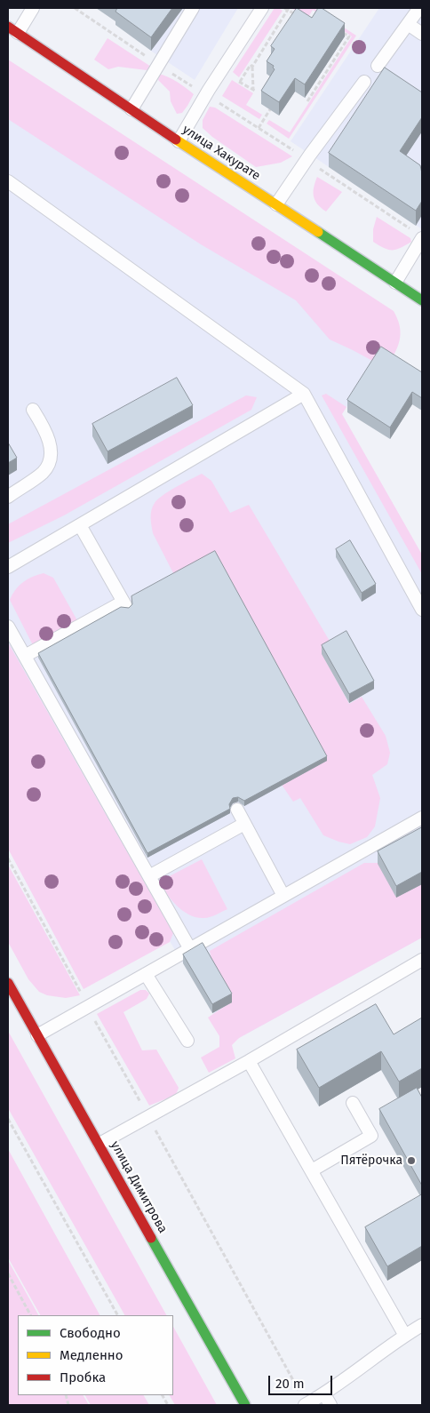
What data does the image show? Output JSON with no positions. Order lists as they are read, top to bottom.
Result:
{
  "streets": {
    "main road": ["улица Хакурате", "улица Димитрова"]
  },
  "places": ["Пятёрочка"],
  "legend": ["Свободно", "Медленно", "Пробка"],
  "scale_bar": "20 m"
}
